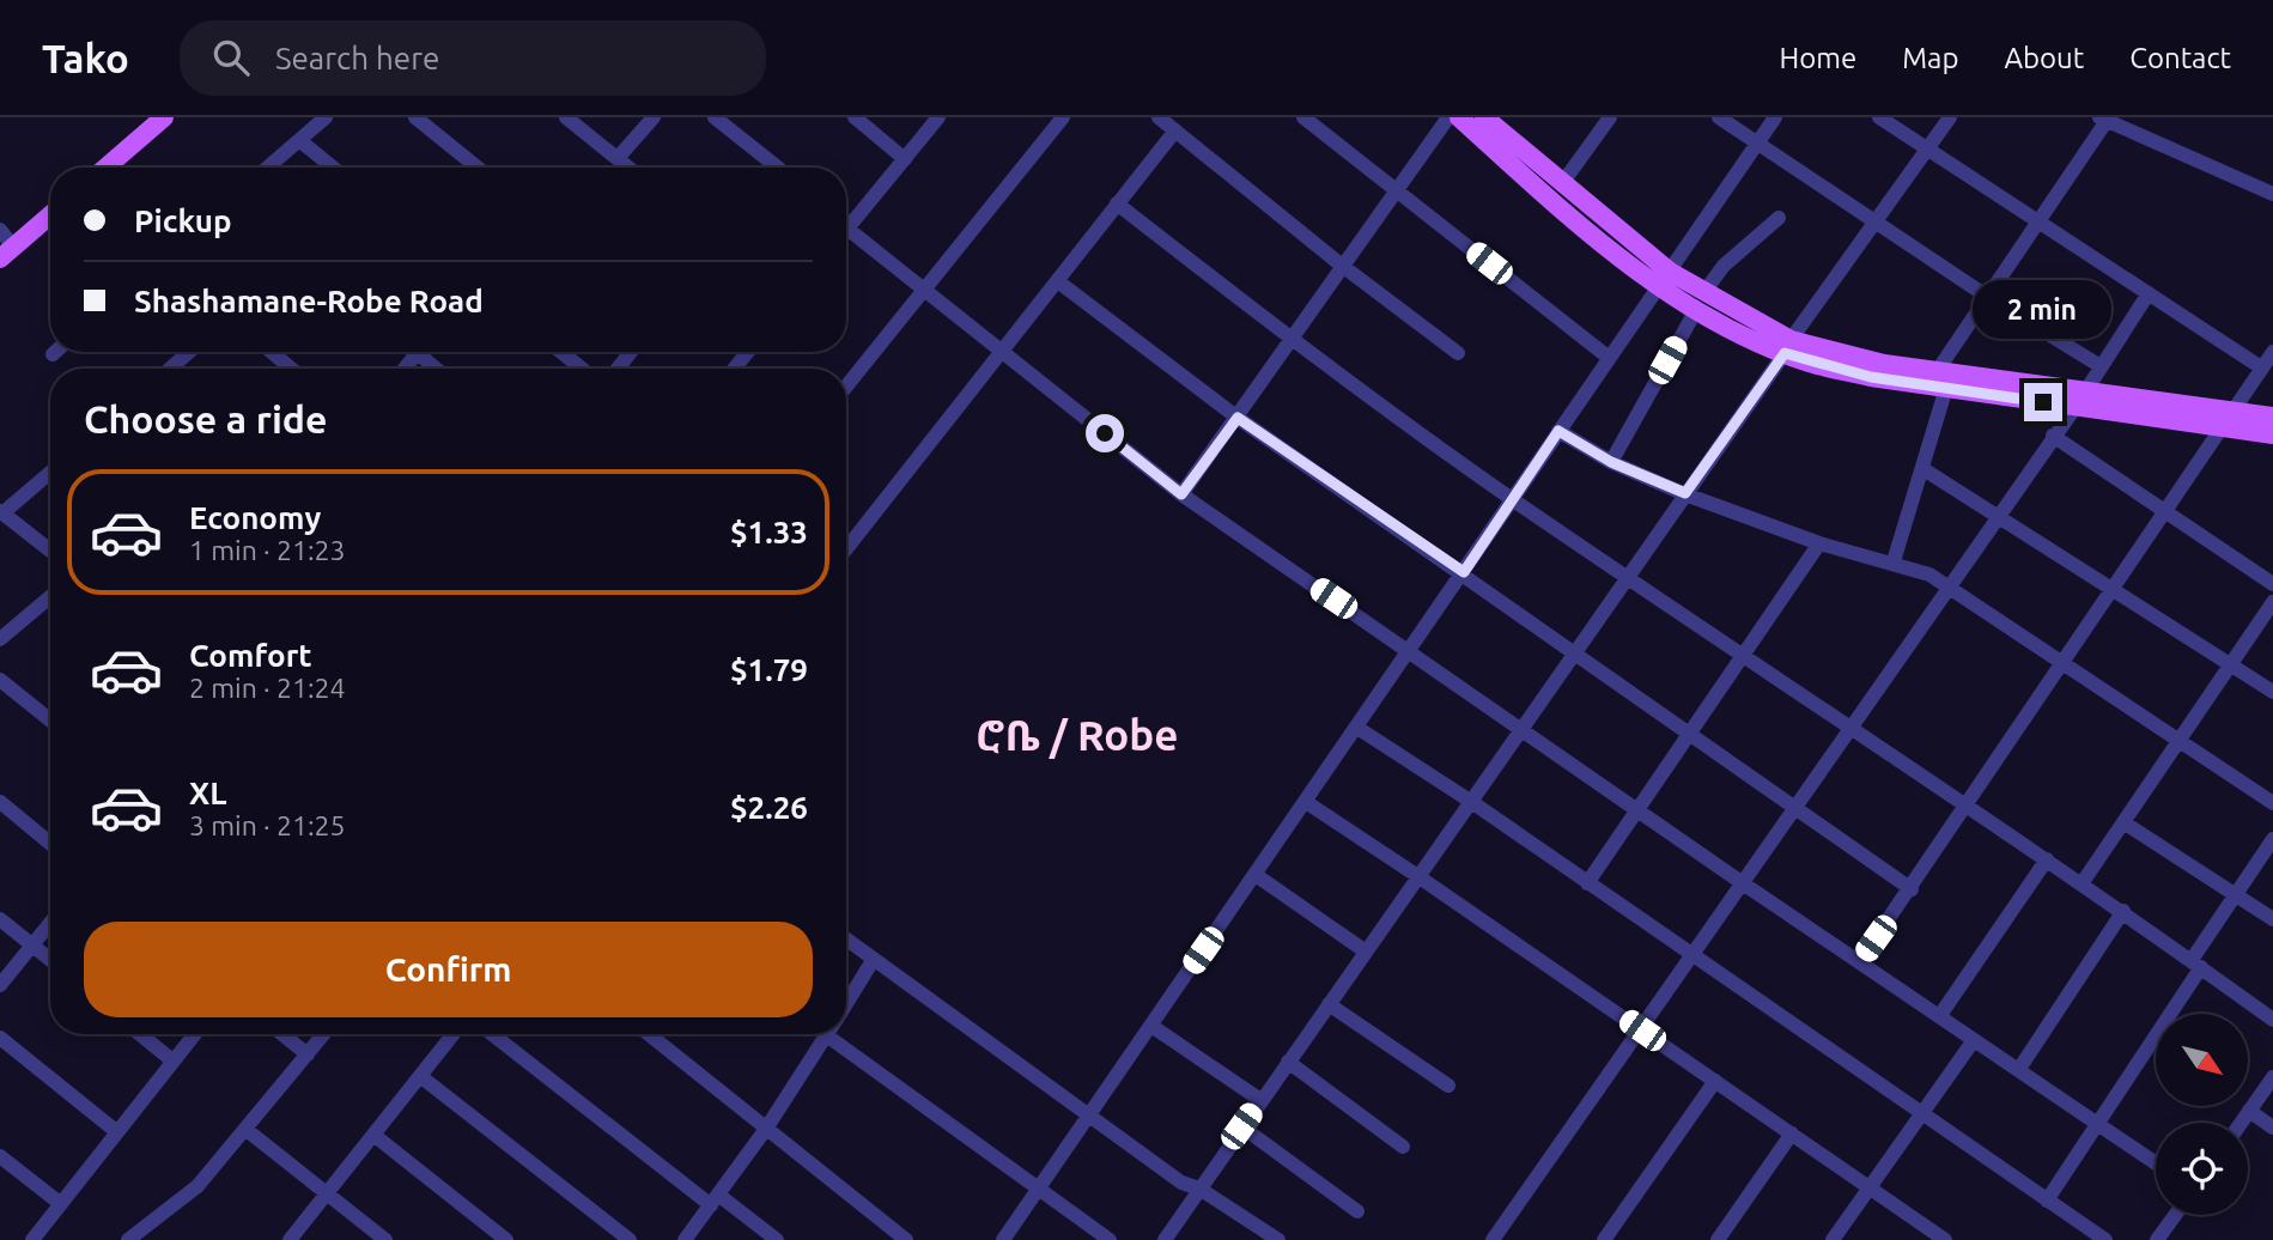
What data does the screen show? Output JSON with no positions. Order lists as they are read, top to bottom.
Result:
{
  "districts": ["ሮቤ / Robe"],
  "north": "bottom right",
  "page": {
    "header": "Tako",
    "search": "Search here",
    "nav": [
      "Home",
      "Map",
      "About",
      "Contact"
    ],
    "banner": ["Pickup", "Shashamane-Robe Road"],
    "bubble": "2 min",
    "heading": "Choose a ride",
    "list": [
      {
        "name": "Economy",
        "note": "1 min · 21:23",
        "value": "$1.33"
      },
      {
        "name": "Comfort",
        "note": "2 min · 21:24",
        "value": "$1.79"
      },
      {
        "name": "XL",
        "note": "3 min · 21:25",
        "value": "$2.26"
      }
    ],
    "buttons": "Confirm"
  }
}
